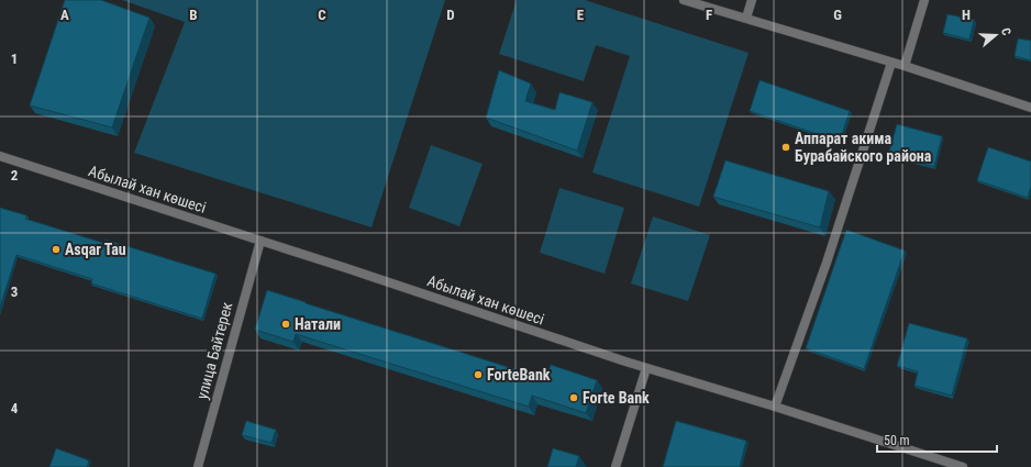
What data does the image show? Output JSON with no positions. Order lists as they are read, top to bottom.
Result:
{
  "streets": {
    "street": ["Абылай хан көшесі", "улица Байтерек"]
  },
  "crossings": [
    ["Абылай хан көшесі", "улица Байтерек"]
  ],
  "places": [
    "Аппарат акима Бурабайского района",
    "Asqar Tau",
    "Натали",
    "ForteBank",
    "Forte Bank"
  ],
  "scale_bar": "50 m",
  "north": "right",
  "grid": {
    "columns": [
      "A",
      "B",
      "C",
      "D",
      "E",
      "F",
      "G",
      "H"
    ],
    "rows": [
      "1",
      "2",
      "3",
      "4"
    ]
  }
}
